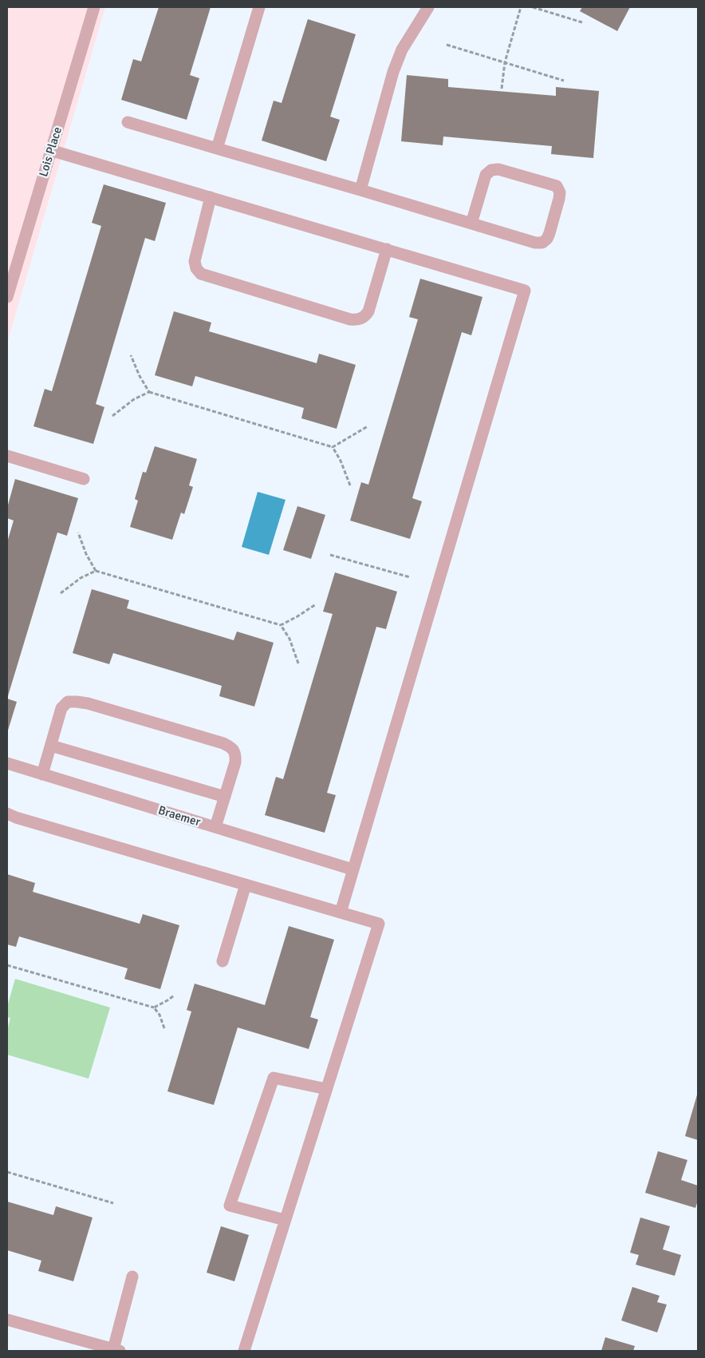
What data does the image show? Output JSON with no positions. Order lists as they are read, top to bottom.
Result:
{
  "streets": {
    "street": ["Lois Place", "Braemer"]
  }
}
